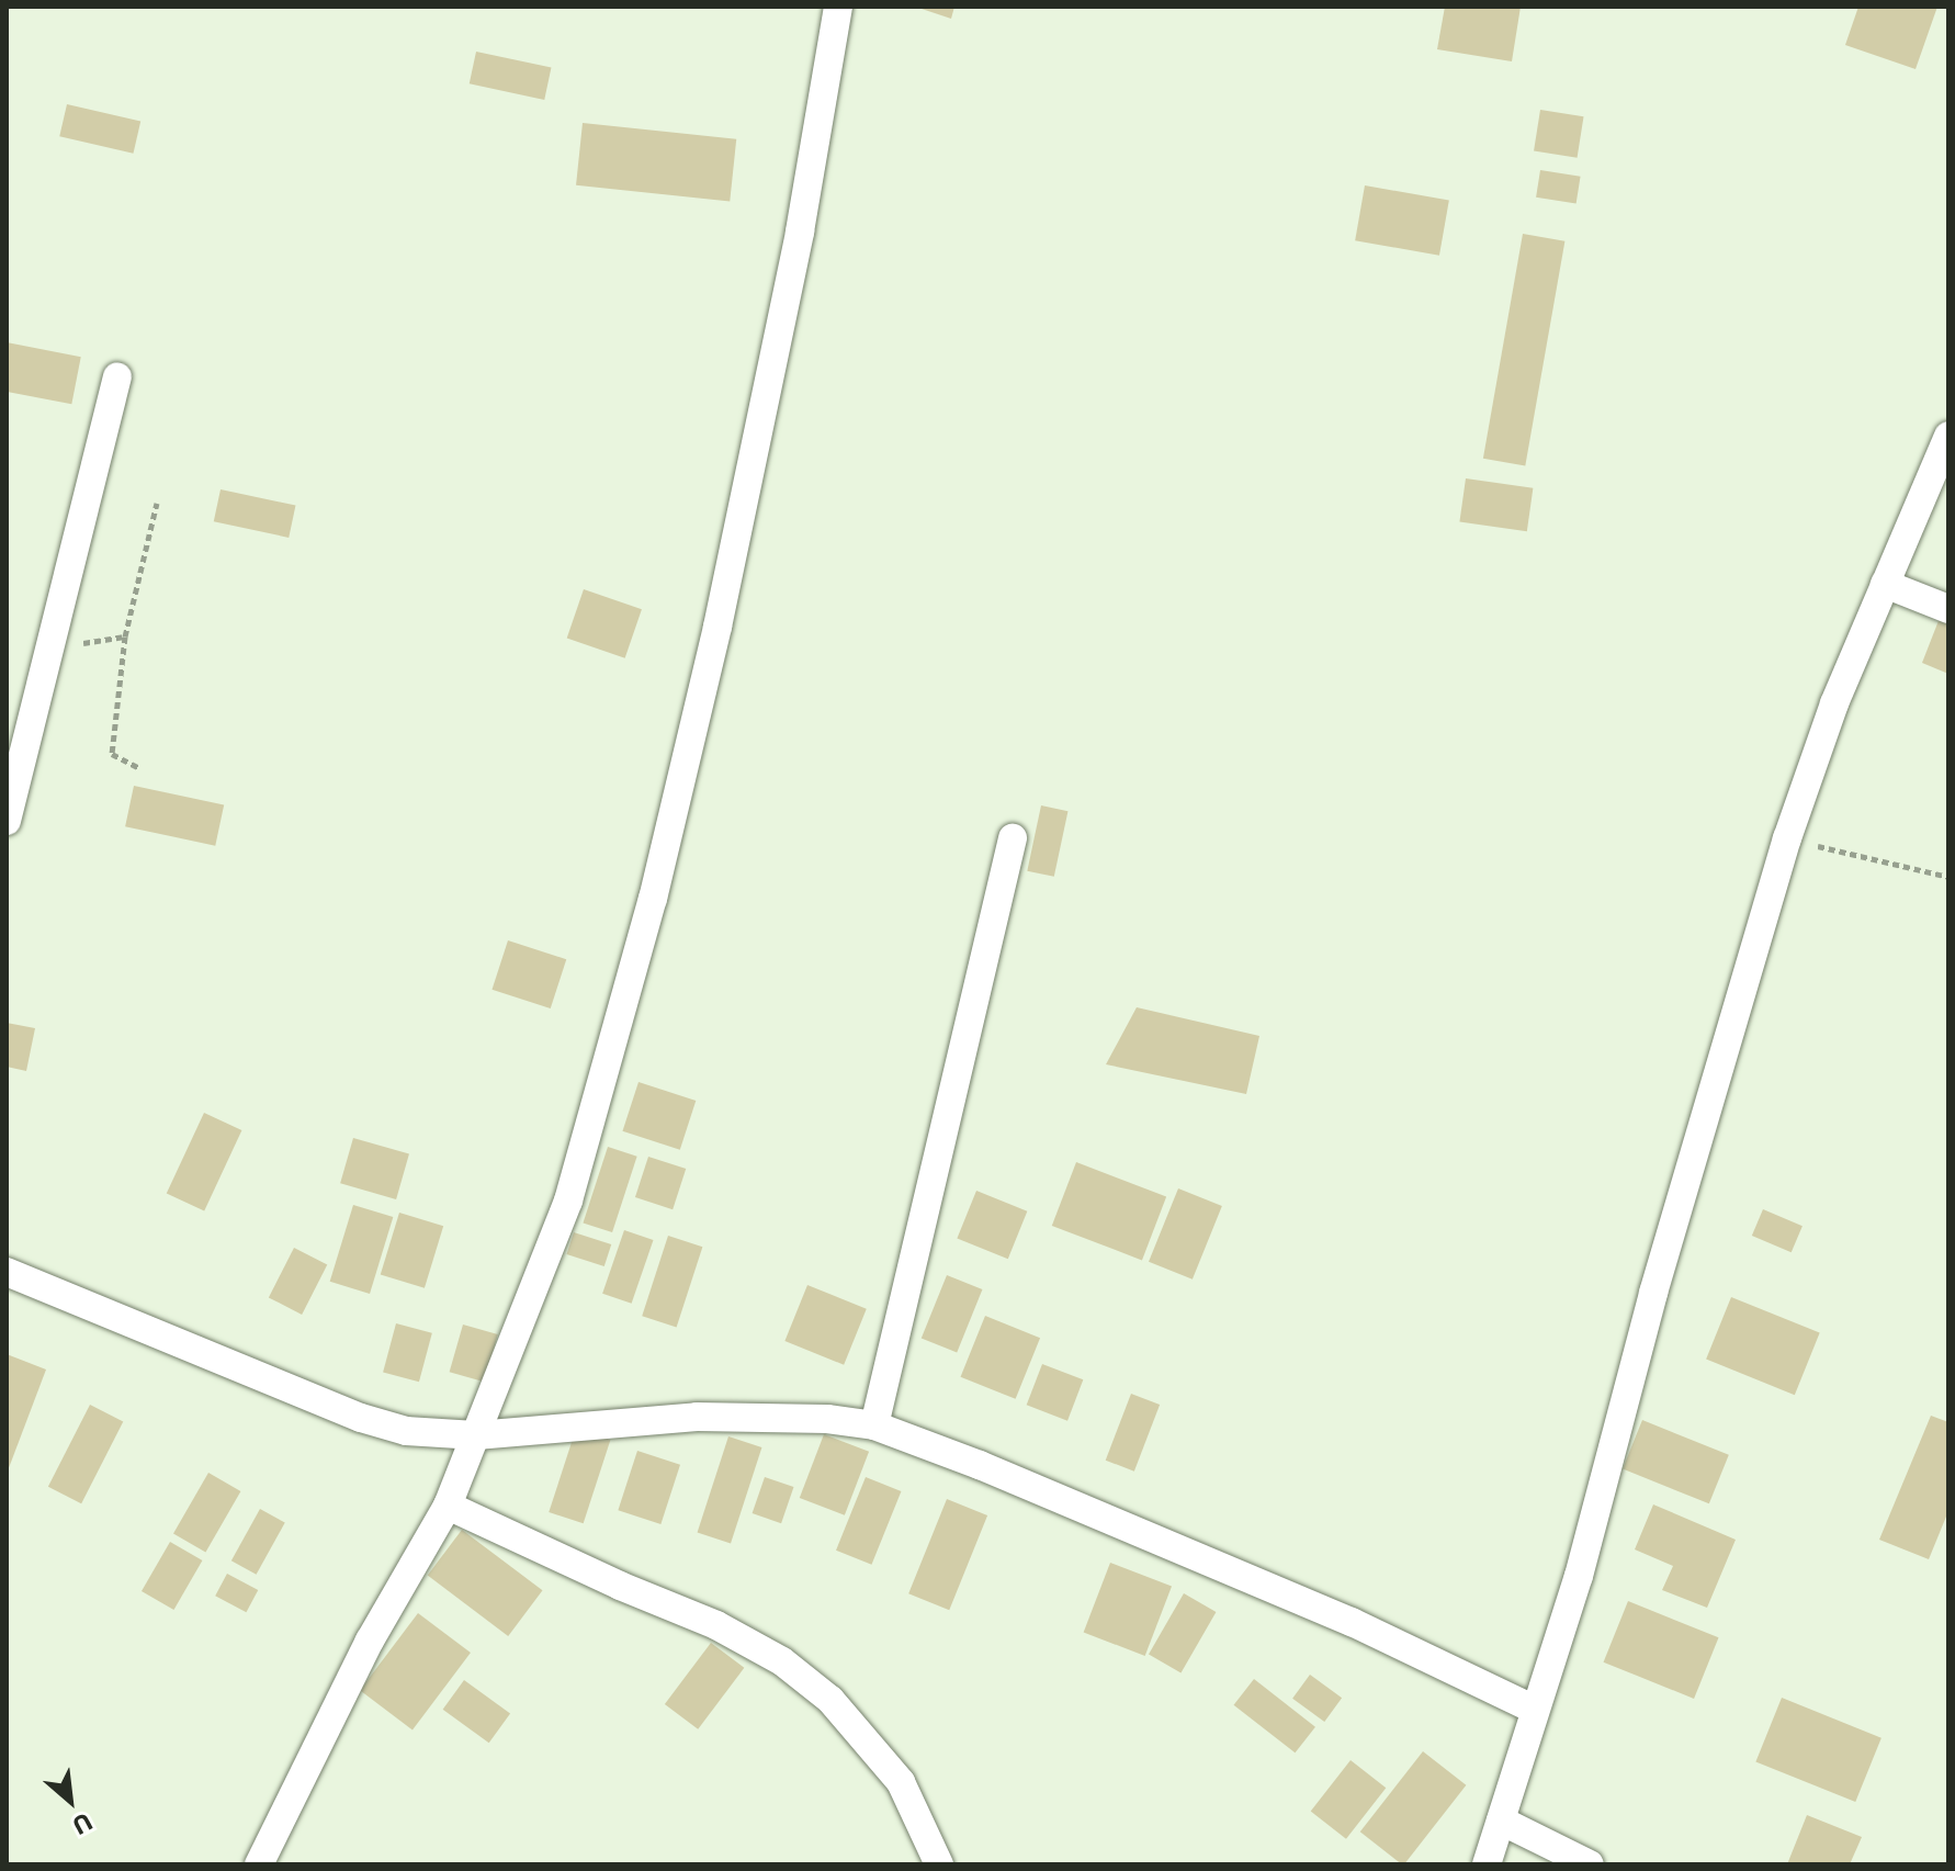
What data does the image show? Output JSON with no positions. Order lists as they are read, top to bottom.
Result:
{
  "north": "bottom right"
}
